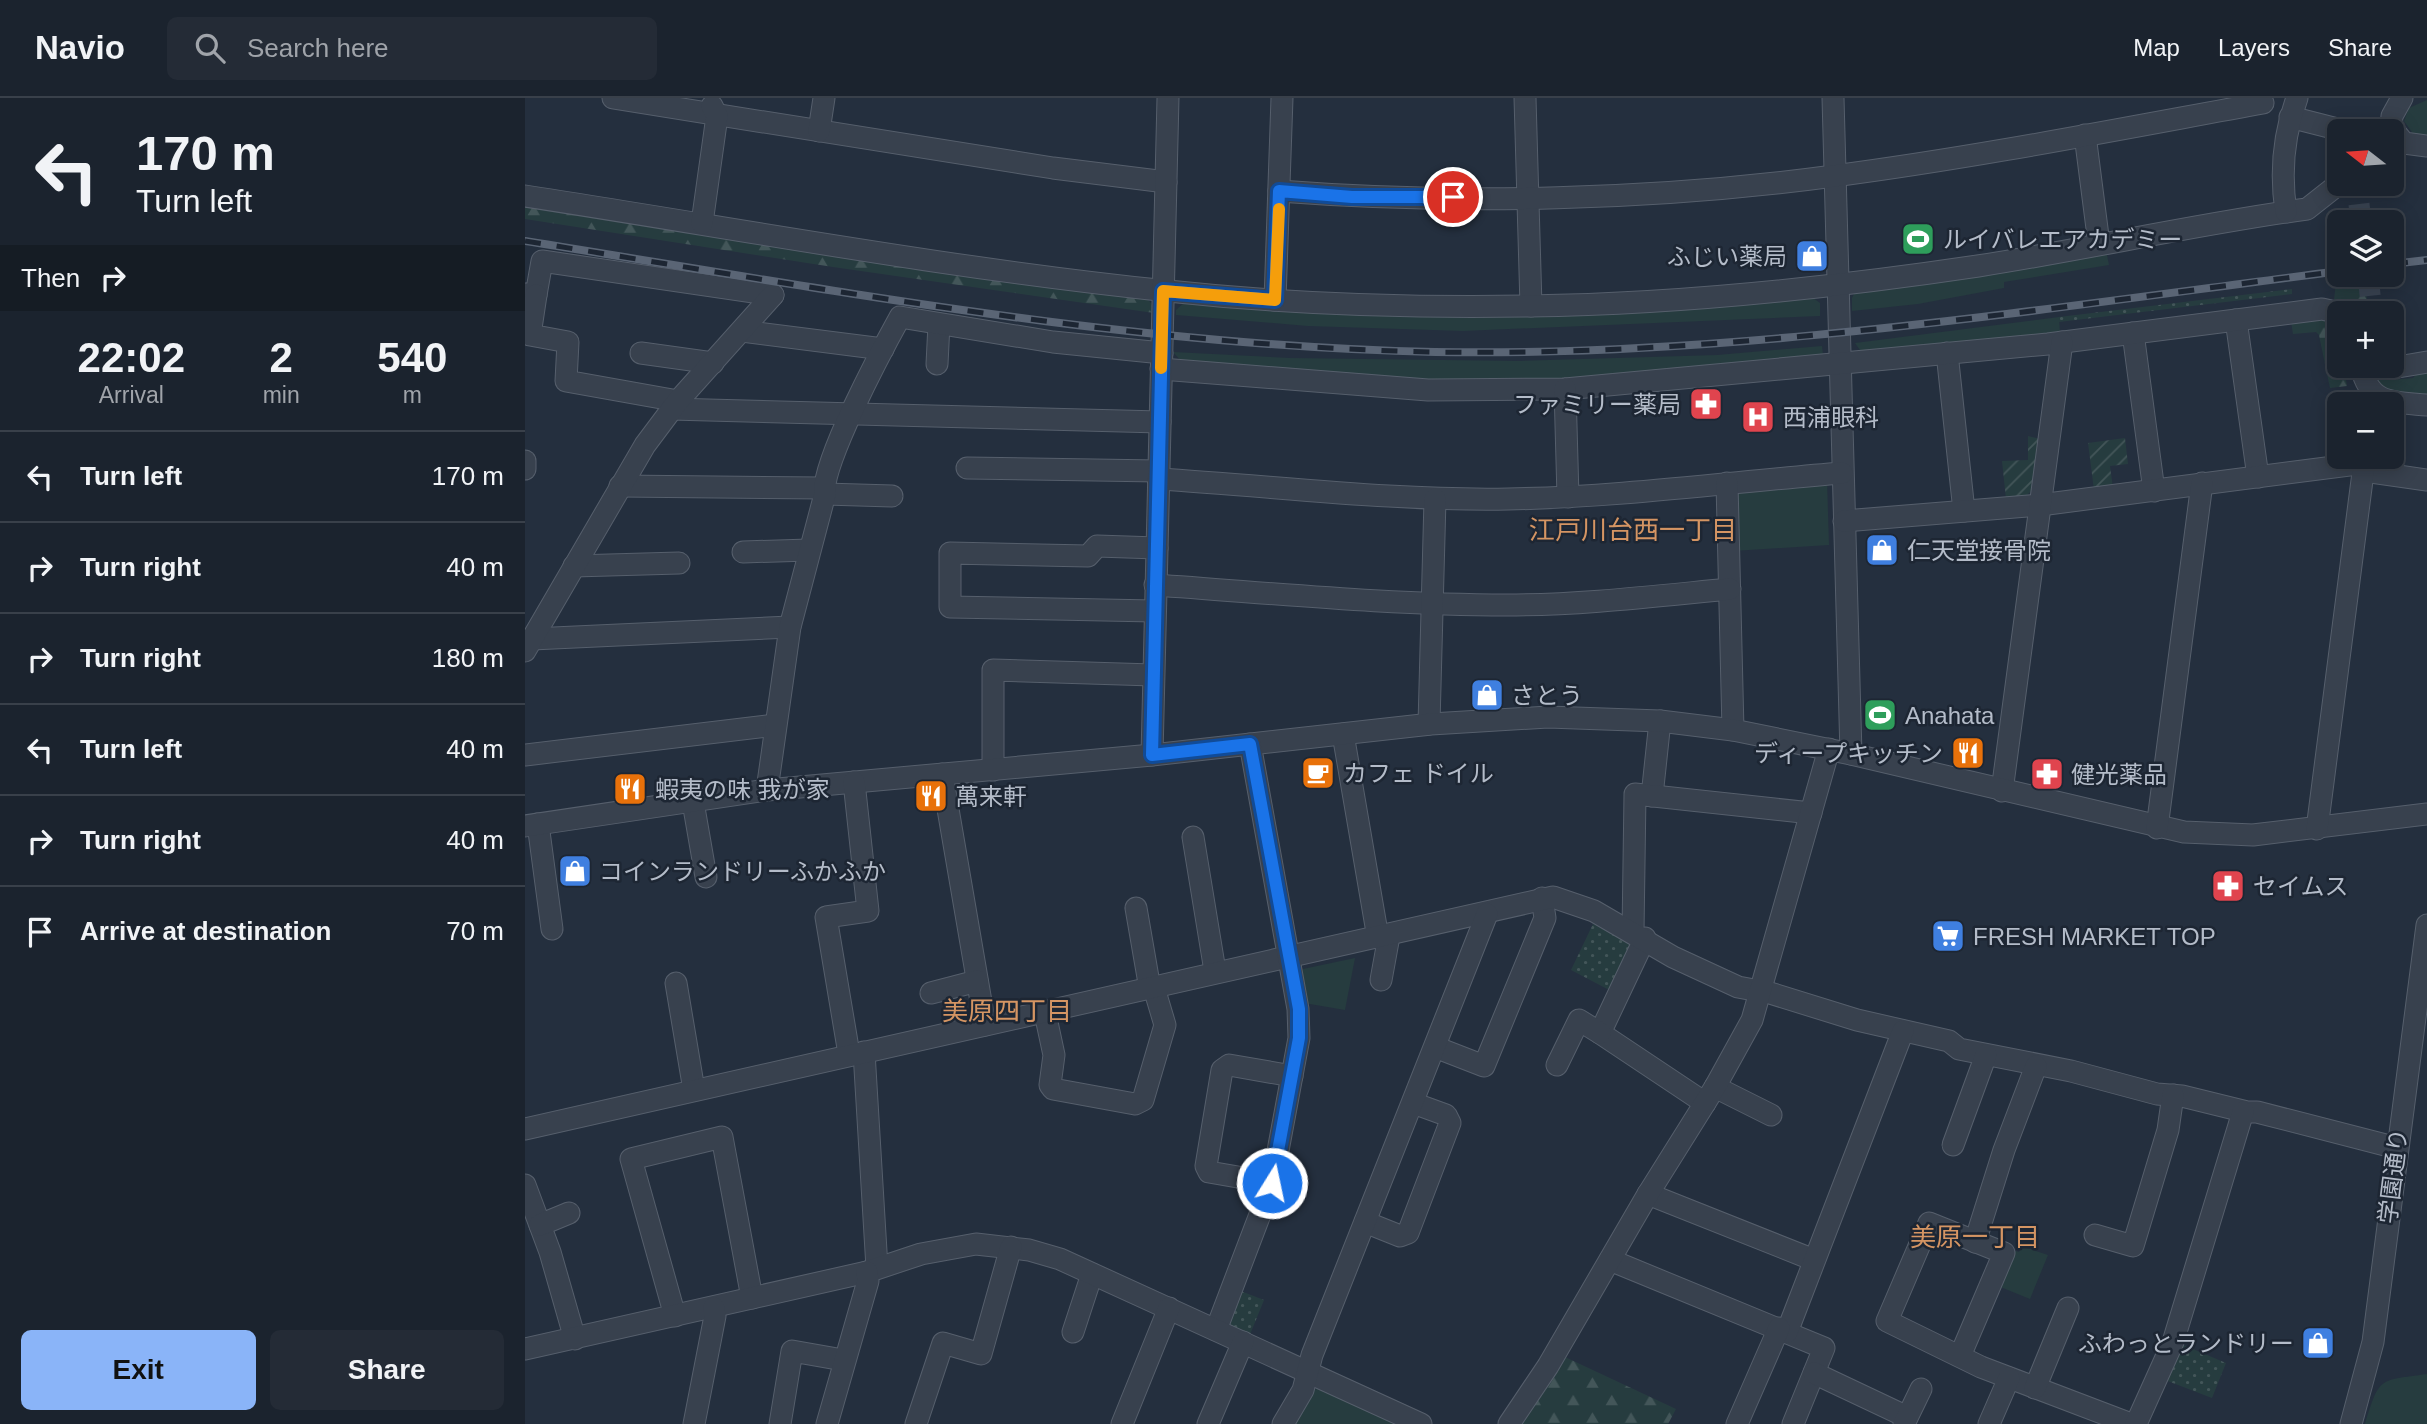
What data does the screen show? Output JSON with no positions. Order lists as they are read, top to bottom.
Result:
{
  "streets": {
    "street": ["学園通り"]
  },
  "districts": ["江戸川台西一丁目", "美原四丁目", "美原一丁目"],
  "places": {
    "sports": ["ルイバレエアカデミー", "Anahata"],
    "shop": [
      "ふじい薬局",
      "仁天堂接骨院",
      "さとう",
      "コインランドリーふかふか",
      "ふわっとランドリー"
    ],
    "pharmacy": ["ファミリー薬局", "健光薬品", "セイムス"],
    "hospital": ["西浦眼科"],
    "restaurant": ["ディープキッチン", "蝦夷の味 我が家", "萬来軒"],
    "cafe": ["カフェ ドイル"],
    "supermarket": ["FRESH MARKET TOP"]
  },
  "north": "left",
  "page": {
    "header": "Navio",
    "search": "Search here",
    "nav": ["Map", "Layers", "Share"],
    "turn": ["170 m", "Turn left"],
    "map_buttons": ["+", "−"],
    "then": "Then",
    "eta": [
      "22:02",
      "Arrival",
      "2",
      "min",
      "540",
      "m"
    ],
    "list": [
      {
        "name": "Turn left",
        "value": "170 m"
      },
      {
        "name": "Turn right",
        "value": "40 m"
      },
      {
        "name": "Turn right",
        "value": "180 m"
      },
      {
        "name": "Turn left",
        "value": "40 m"
      },
      {
        "name": "Turn right",
        "value": "40 m"
      },
      {
        "name": "Arrive at destination",
        "value": "70 m"
      }
    ],
    "buttons": ["Exit", "Share"]
  }
}
